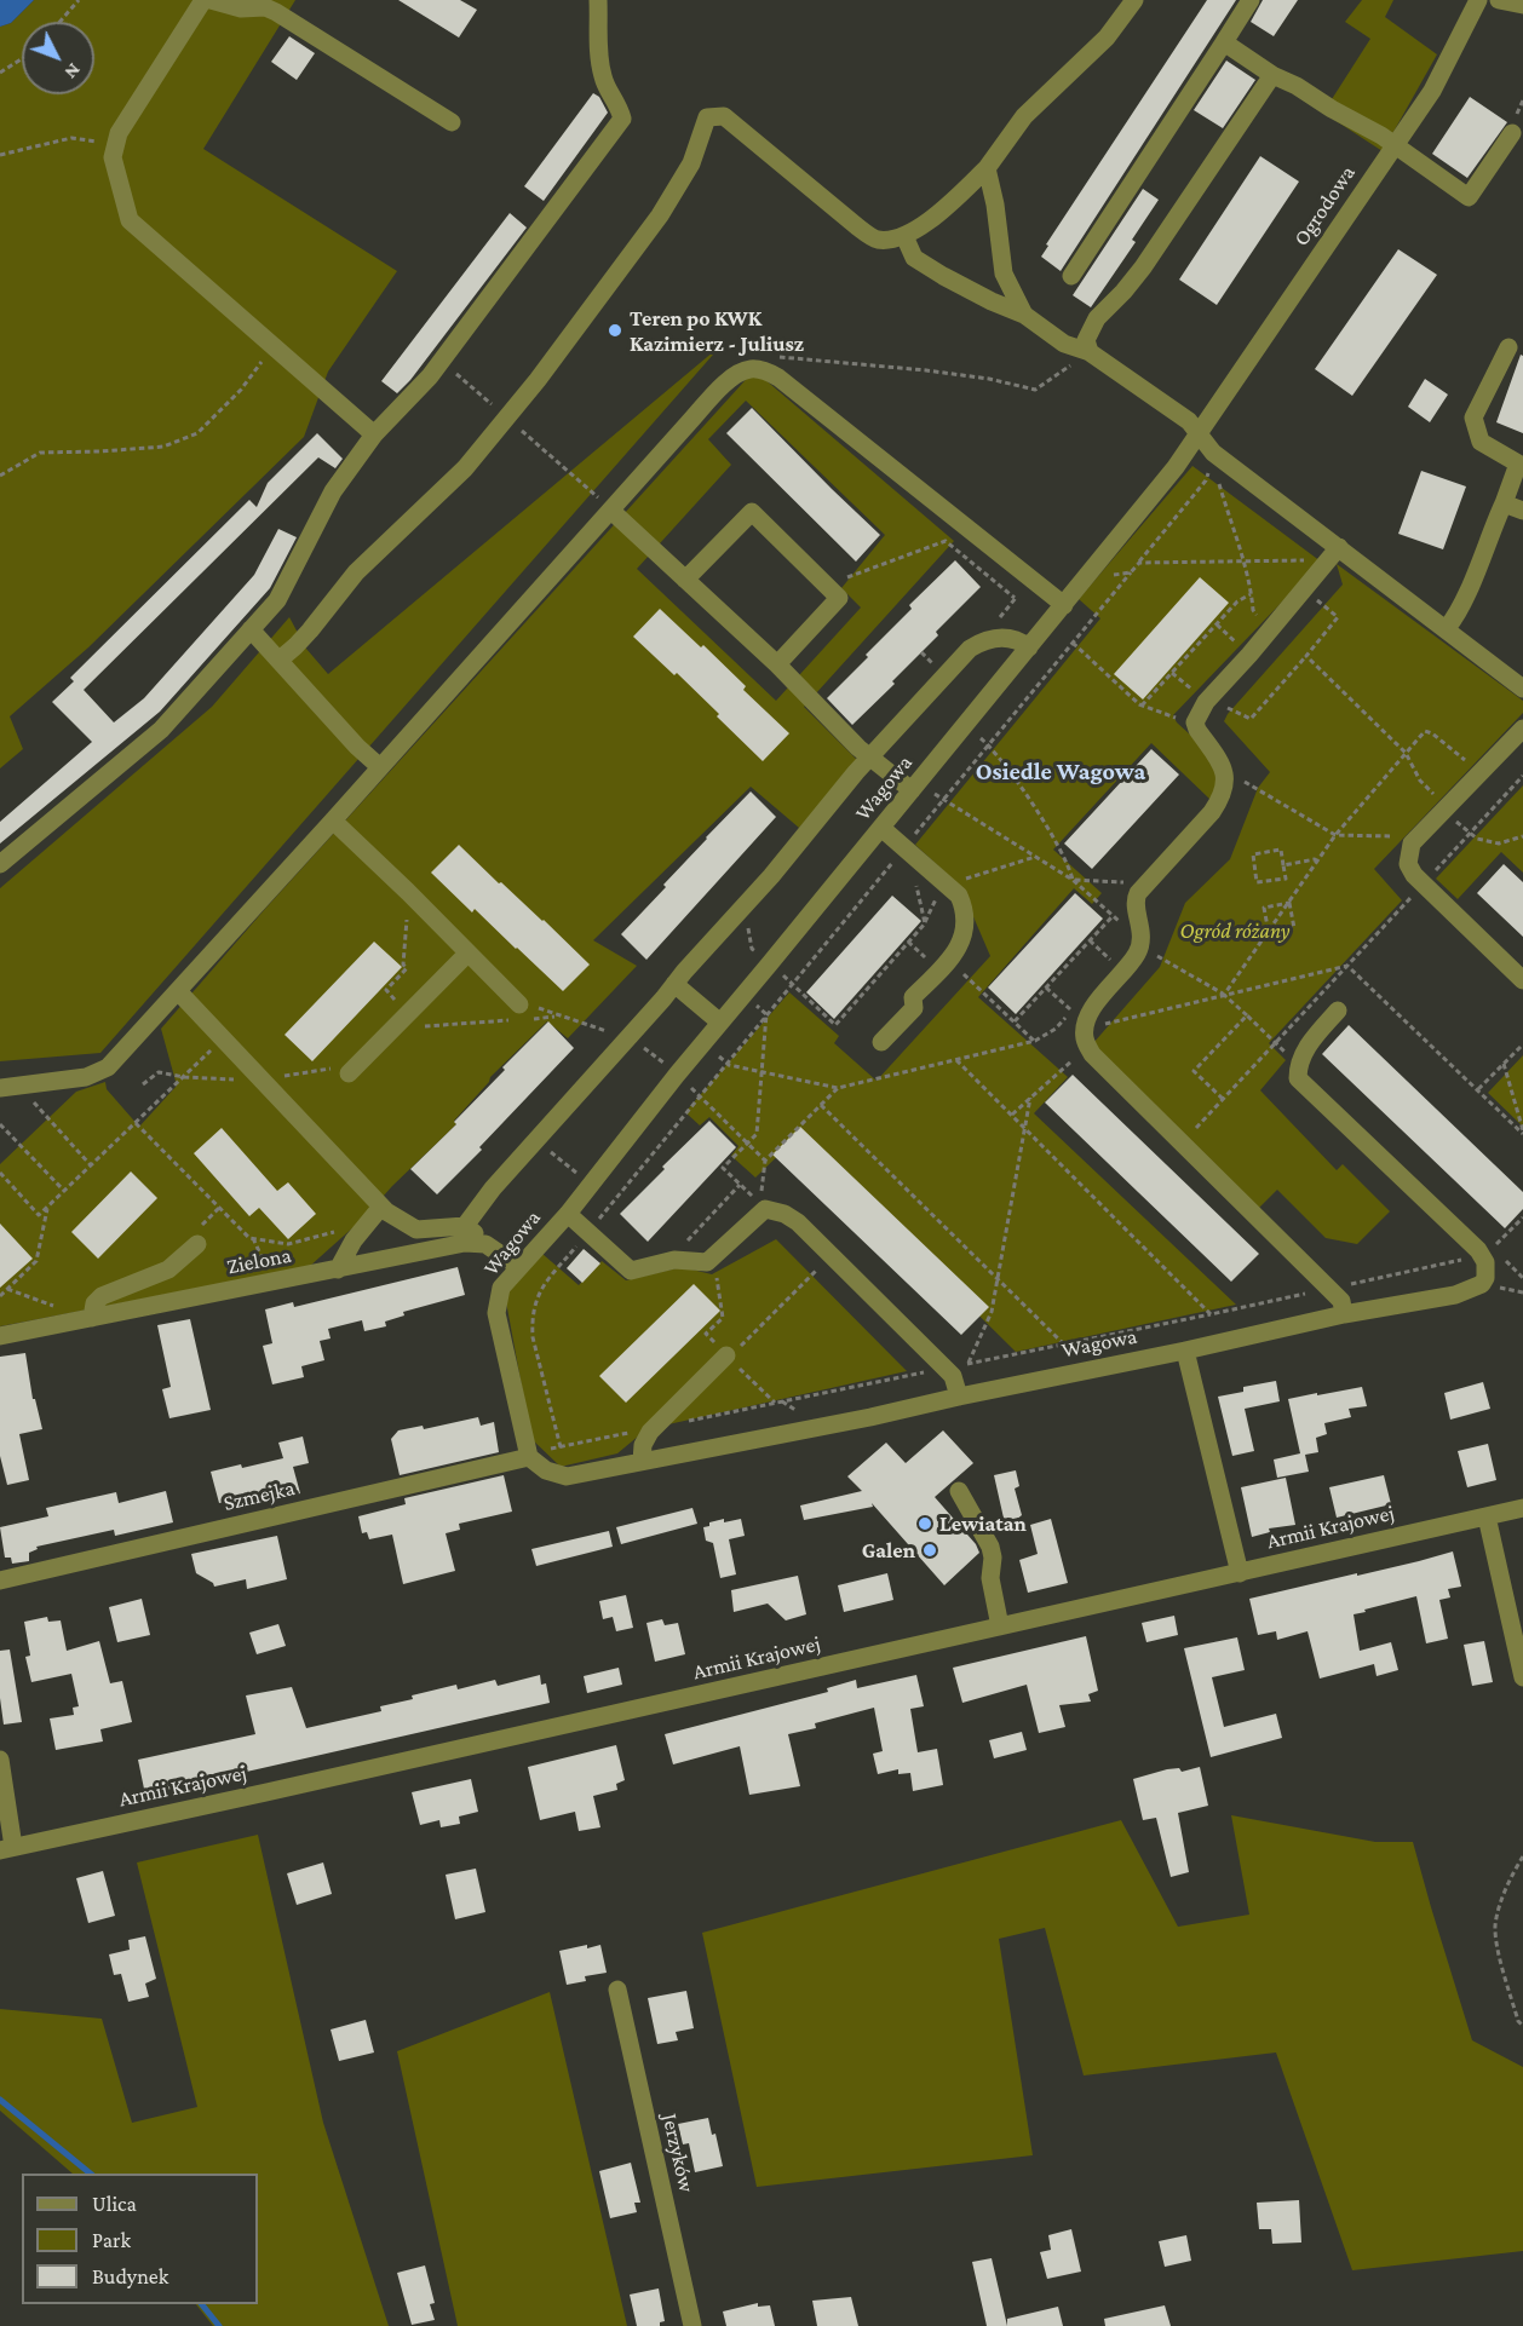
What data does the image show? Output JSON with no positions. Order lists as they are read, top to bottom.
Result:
{
  "streets": {
    "street": [
      "Ogrodowa",
      "Wagowa",
      "Zielona",
      "Szmejka",
      "Armii Krajowej",
      "Jerzyków"
    ]
  },
  "crossings": [
    ["Ogrodowa", "Wagowa"],
    ["Wagowa", "Szmejka"]
  ],
  "districts": ["Osiedle Wagowa"],
  "parks": ["Ogród różany"],
  "places": ["Teren po KWK Kazimierz - Juliusz", "Lewiatan", "Galen"],
  "legend": ["Ulica", "Park", "Budynek"],
  "north": "bottom right"
}
